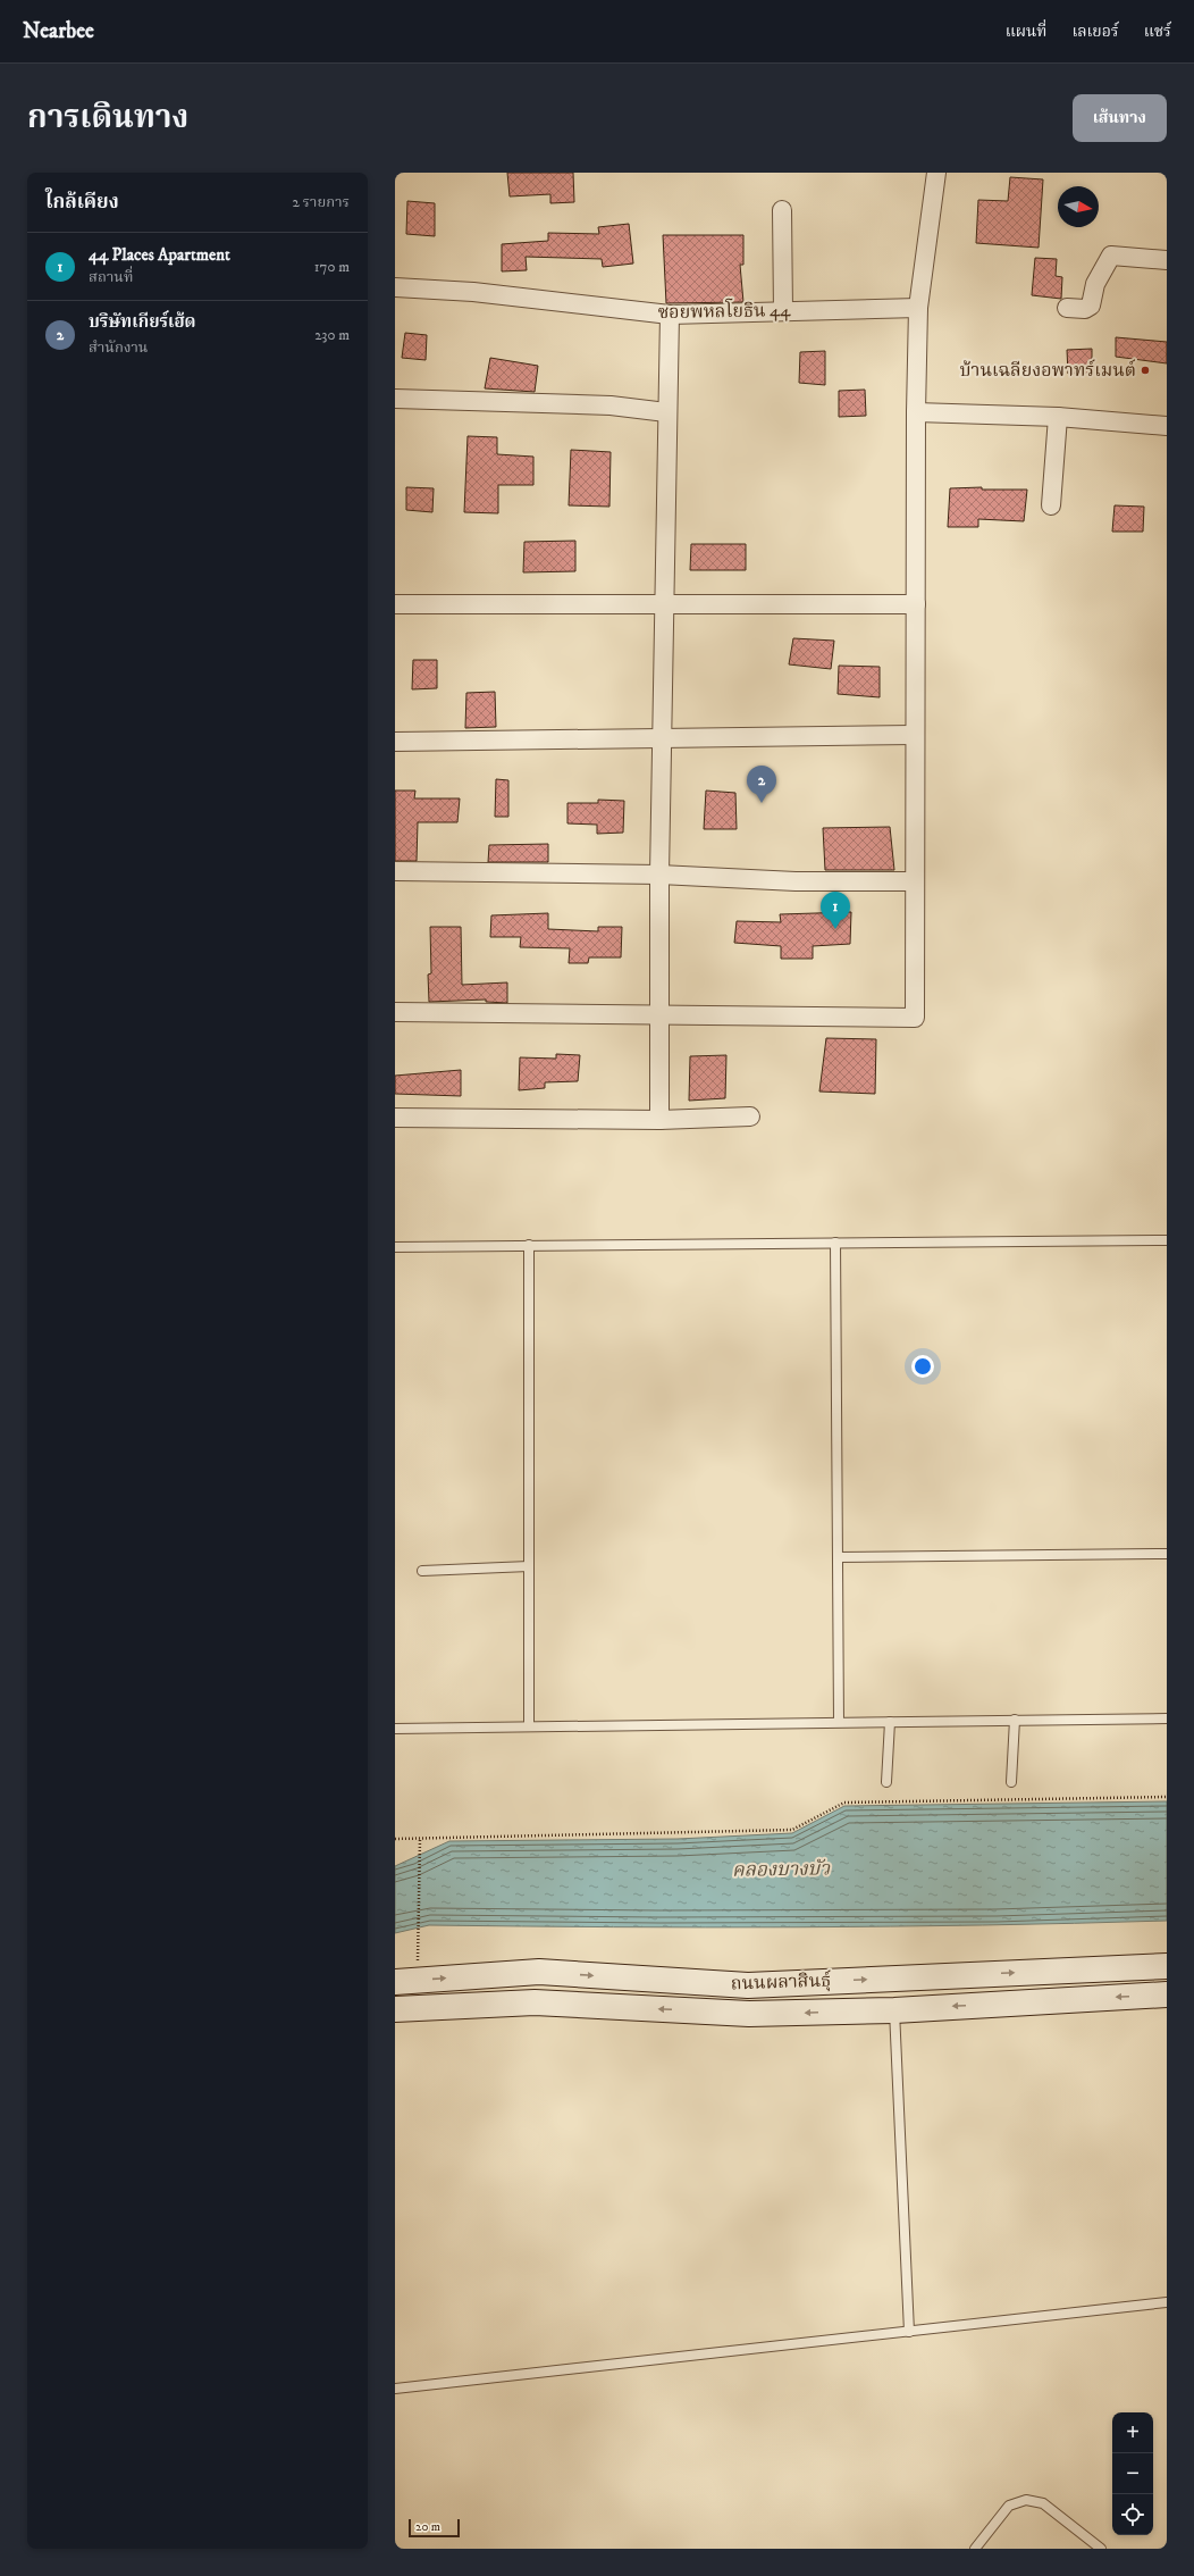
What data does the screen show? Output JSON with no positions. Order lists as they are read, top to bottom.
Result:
{
  "streets": {
    "main road": ["ถนนผลาสินธุ์"],
    "street": ["ซอยพหลโยธิน 44"]
  },
  "water": ["คลองบางบัว"],
  "places": ["บ้านเฉลียงอพาทร์เมนต์"],
  "scale_bar": "20 m",
  "north": "right",
  "page": {
    "header": "Nearbee",
    "nav": ["แผนที่", "เลเยอร์", "แชร์"],
    "title": "การเดินทาง",
    "buttons": "เส้นทาง",
    "heading": ["ใกล้เคียง", "2 รายการ"],
    "list": [
      {
        "mark": "1",
        "name": "44 Places Apartment",
        "note": "สถานที่",
        "value": "170 m"
      },
      {
        "mark": "2",
        "name": "บริษัทเกียร์เฮ้ด",
        "note": "สำนักงาน",
        "value": "230 m"
      }
    ],
    "pins": ["2", "1"],
    "map_buttons": ["+", "−"],
    "scale": "20 m"
  }
}
